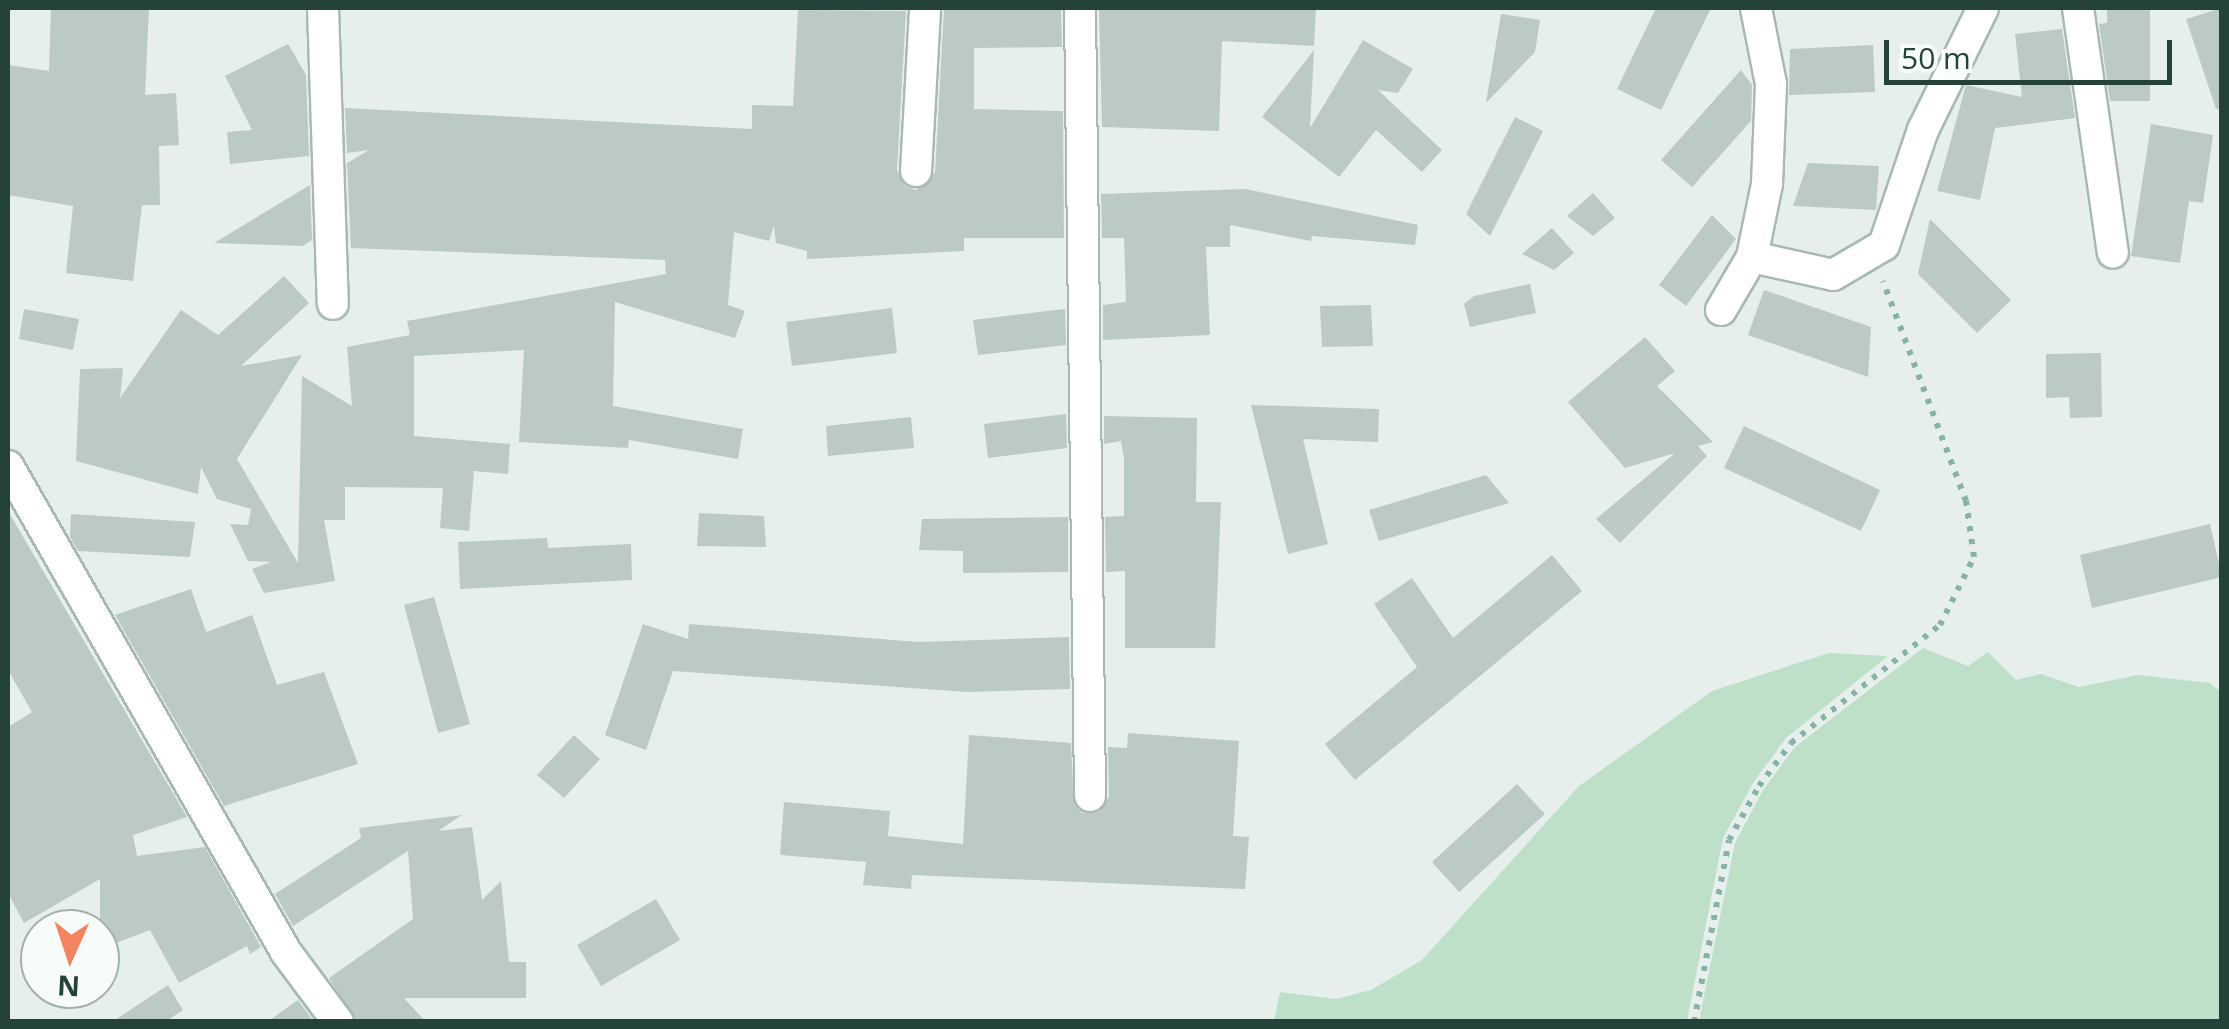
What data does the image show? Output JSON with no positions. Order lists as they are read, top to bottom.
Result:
{
  "scale_bar": "50 m",
  "north": "bottom"
}
